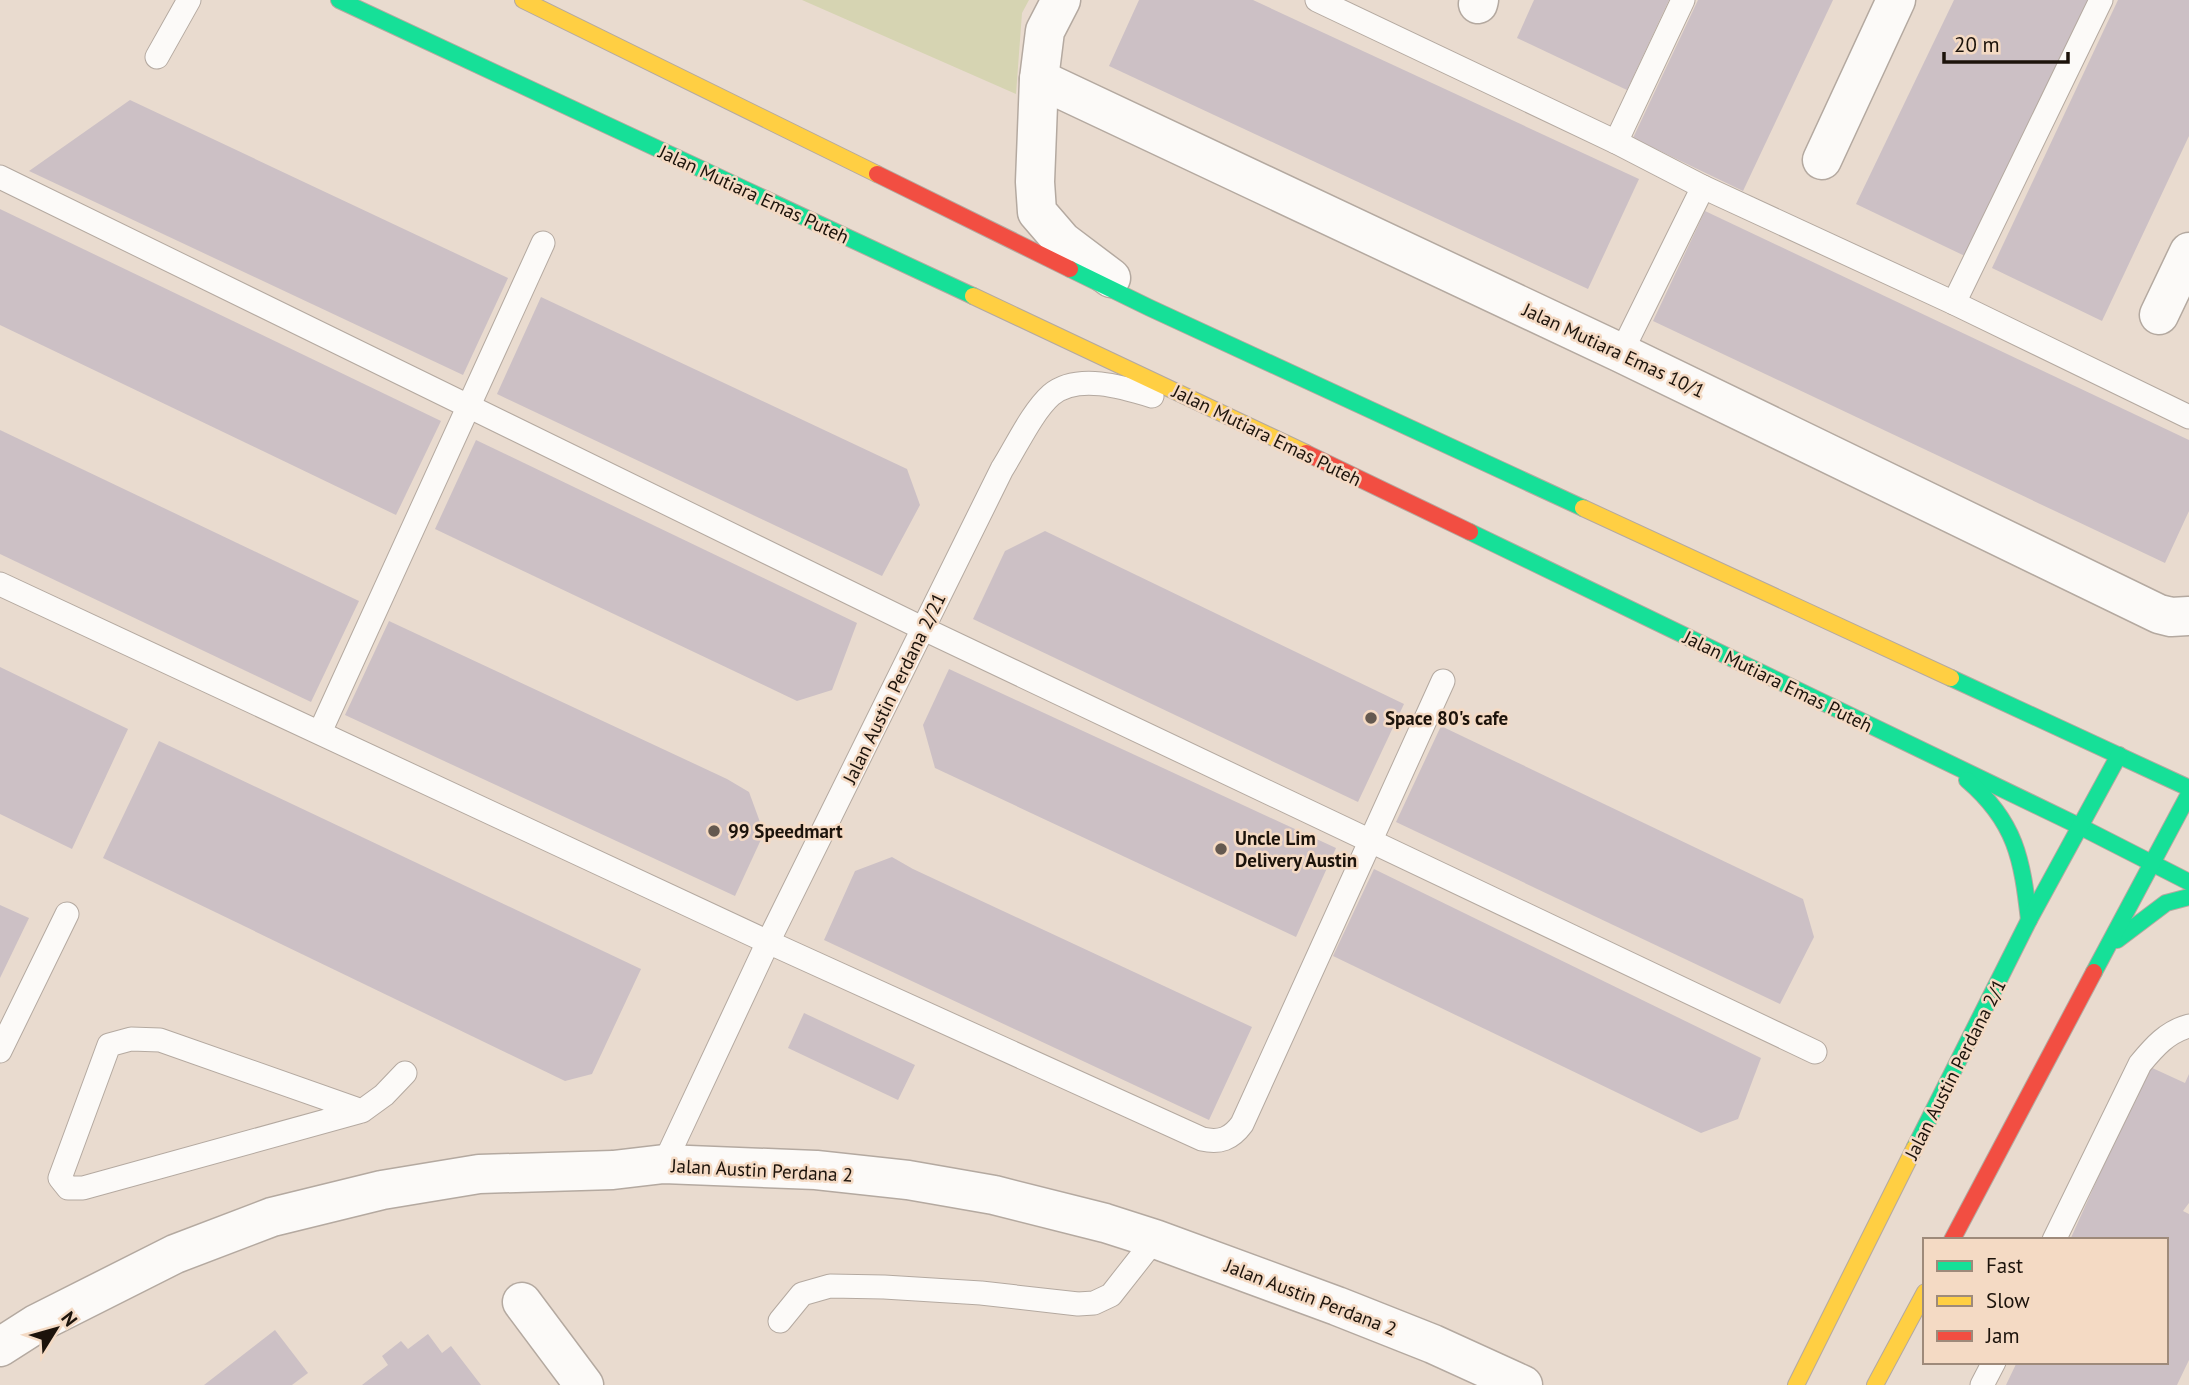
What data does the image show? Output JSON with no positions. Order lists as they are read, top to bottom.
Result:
{
  "streets": {
    "street": [
      "Jalan Mutiara Emas Puteh",
      "Jalan Mutiara Emas 10/1",
      "Jalan Austin Perdana 2/1",
      "Jalan Austin Perdana 2"
    ],
    "lane": ["Jalan Austin Perdana 2/21"]
  },
  "crossings": [
    ["Jalan Mutiara Emas Puteh", "Jalan Austin Perdana 2/21"],
    ["Jalan Mutiara Emas Puteh", "Jalan Austin Perdana 2/1"],
    ["Jalan Austin Perdana 2/21", "Jalan Austin Perdana 2"]
  ],
  "places": ["Space 80's cafe", "99 Speedmart", "Uncle Lim Delivery Austin"],
  "legend": ["Fast", "Slow", "Jam"],
  "scale_bar": "20 m",
  "north": "top right"
}
